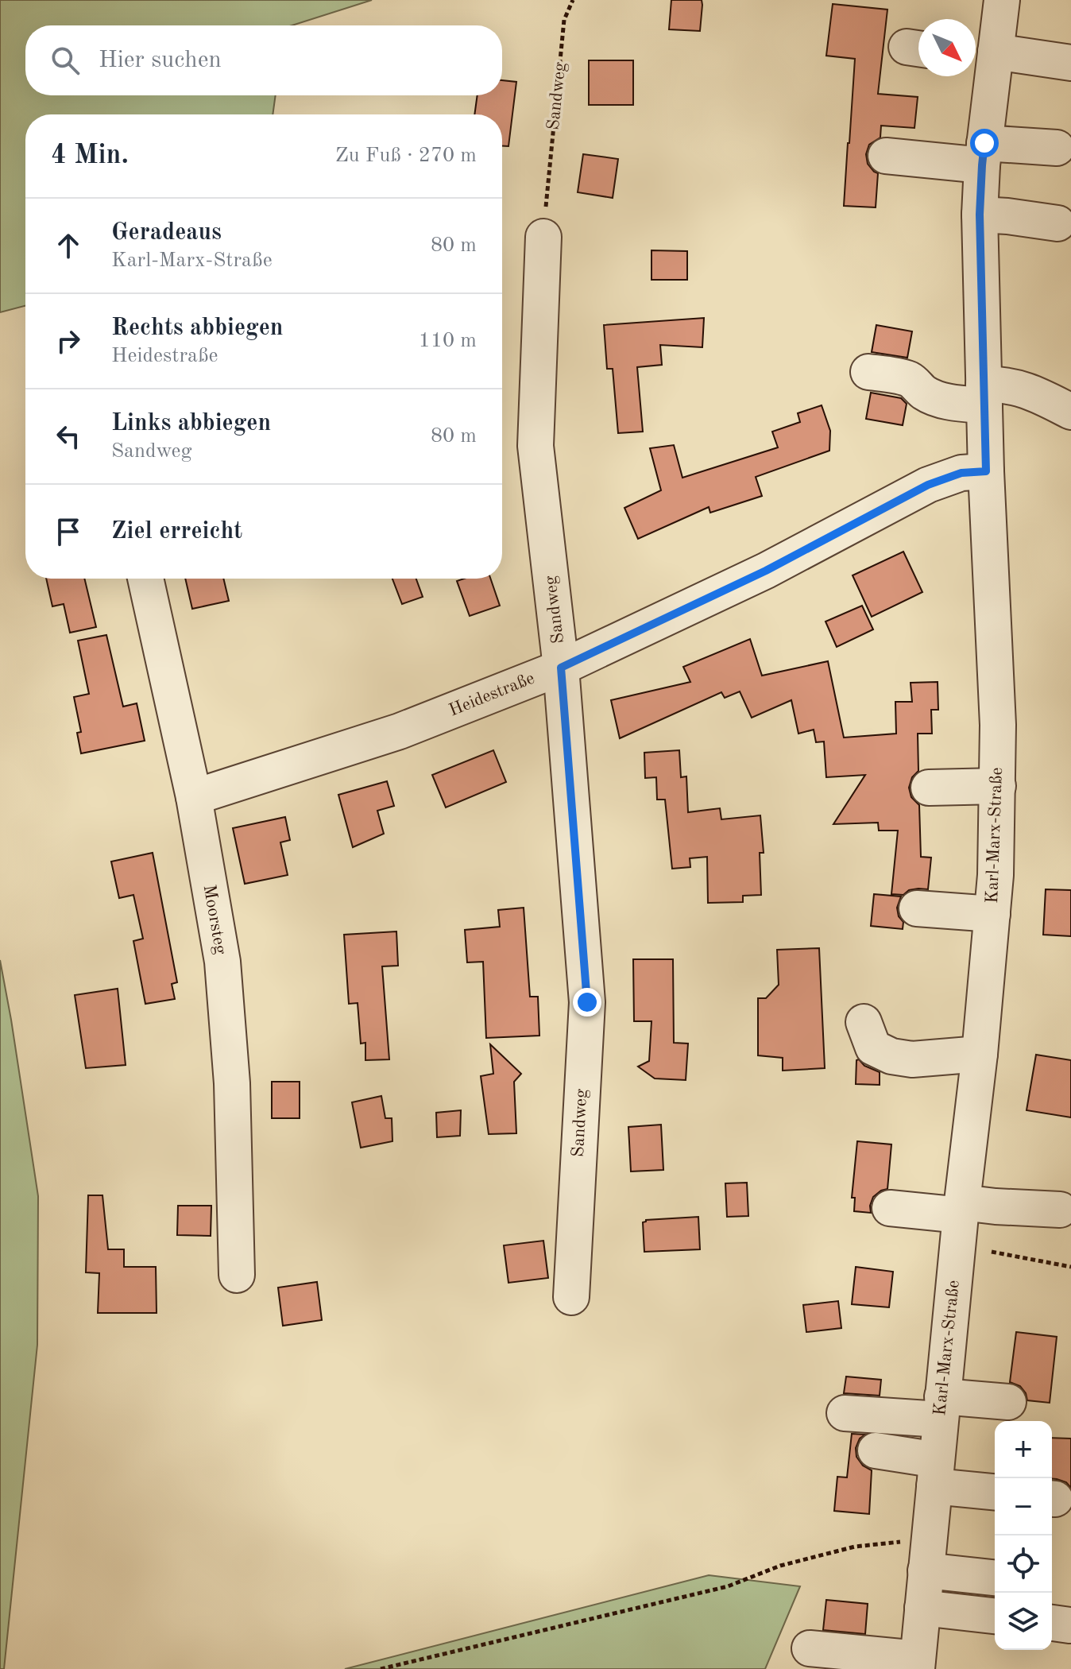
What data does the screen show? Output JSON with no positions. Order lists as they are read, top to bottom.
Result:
{
  "streets": {
    "street": [
      "Sandweg",
      "Heidestraße",
      "Karl-Marx-Straße",
      "Moorsteg"
    ]
  },
  "crossings": [
    ["Sandweg", "Heidestraße"],
    ["Heidestraße", "Karl-Marx-Straße"],
    ["Heidestraße", "Moorsteg"]
  ],
  "north": "bottom right",
  "page": {
    "search": "Hier suchen",
    "heading": ["4 Min.", "Zu Fuß · 270 m"],
    "list": [
      ["Geradeaus", "Karl-Marx-Straße", "80 m"],
      ["Rechts abbiegen", "Heidestraße", "110 m"],
      ["Links abbiegen", "Sandweg", "80 m"],
      "Ziel erreicht"
    ],
    "map_buttons": ["+", "−"]
  }
}
